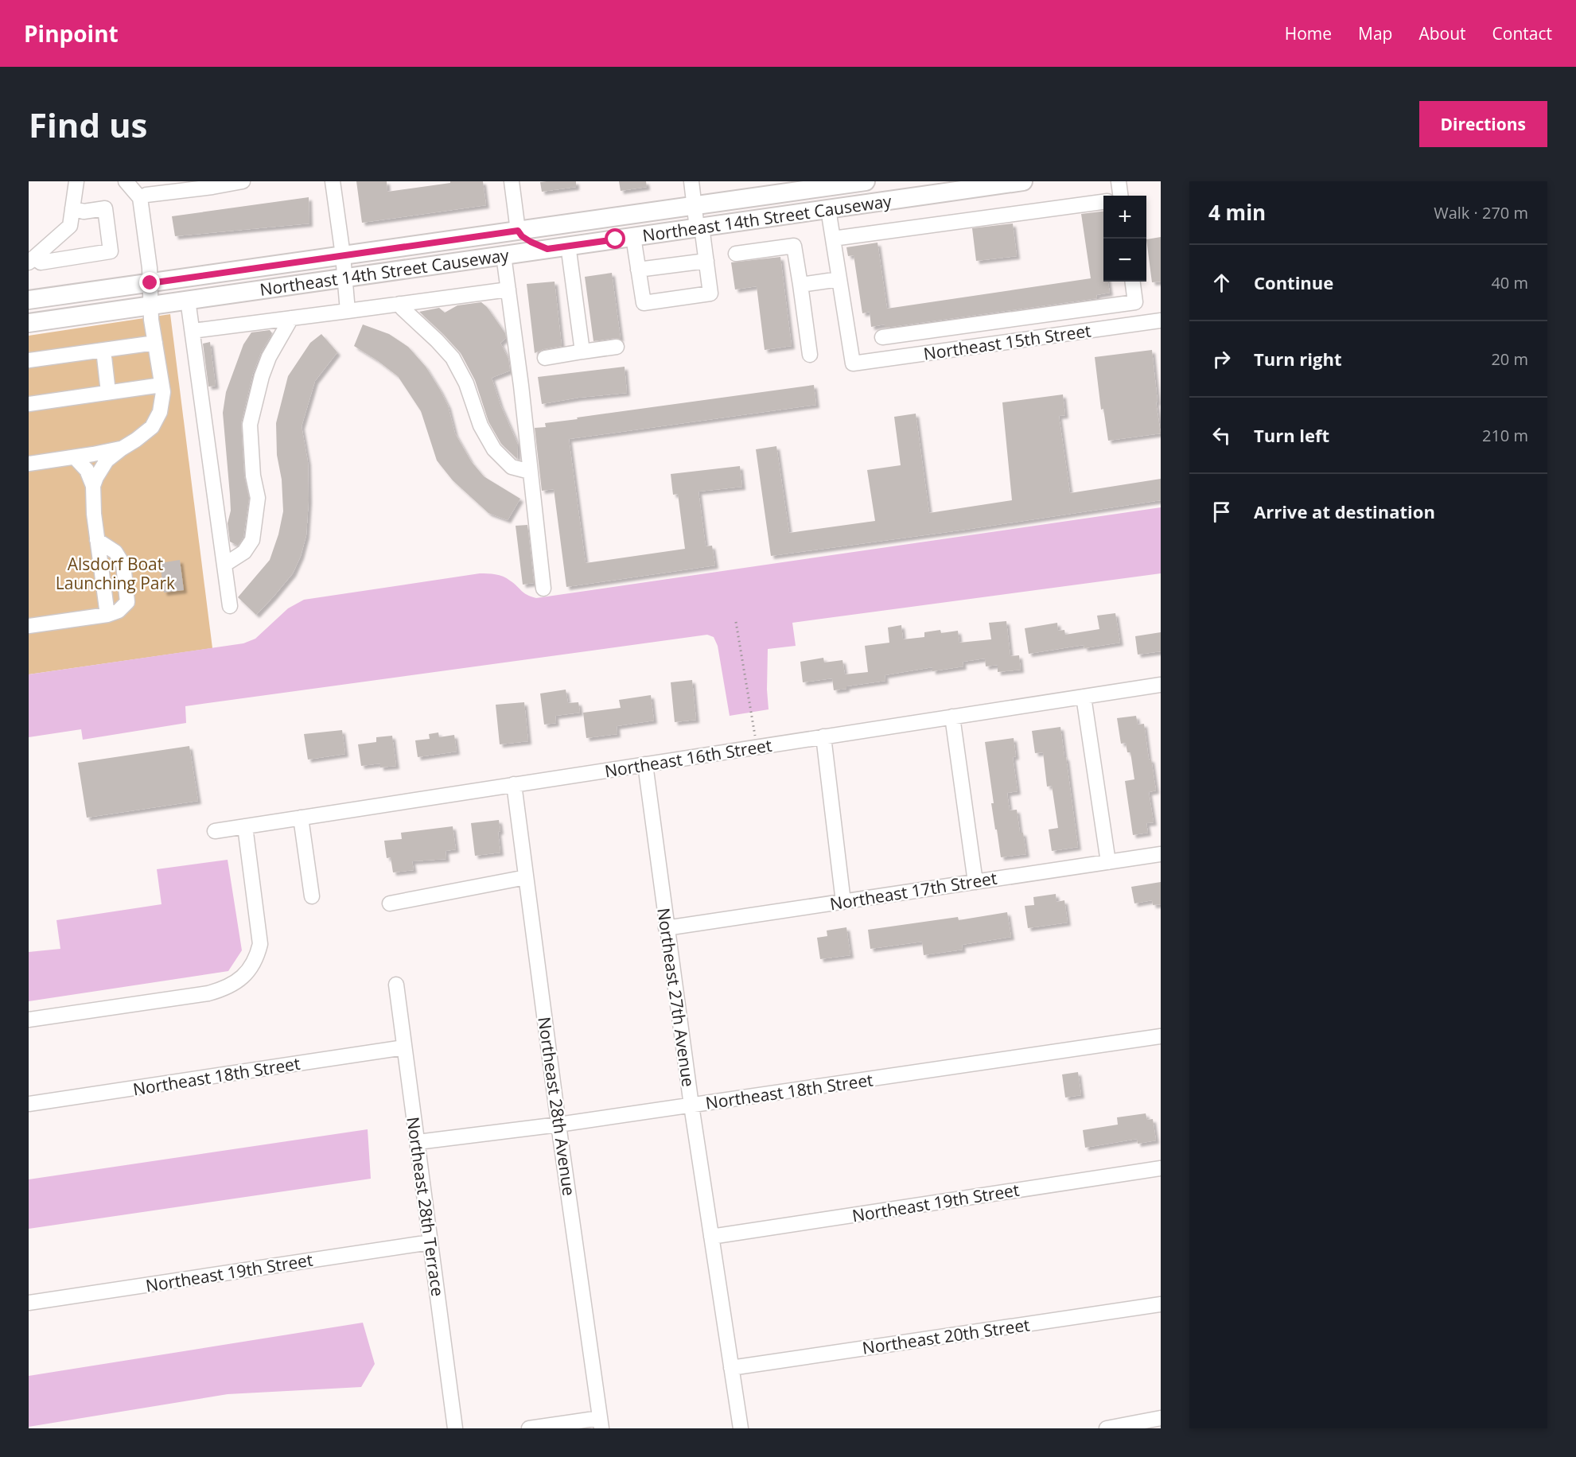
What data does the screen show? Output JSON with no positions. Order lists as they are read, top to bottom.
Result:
{
  "streets": {
    "main road": ["Northeast 14th Street Causeway"],
    "street": [
      "Northeast 15th Street",
      "Northeast 16th Street",
      "Northeast 17th Street",
      "Northeast 27th Avenue",
      "Northeast 18th Street",
      "Northeast 28th Avenue",
      "Northeast 19th Street",
      "Northeast 28th Terrace",
      "Northeast 20th Street"
    ]
  },
  "crossings": [
    ["Northeast 16th Street", "Northeast 27th Avenue"],
    ["Northeast 16th Street", "Northeast 28th Avenue"],
    ["Northeast 17th Street", "Northeast 27th Avenue"],
    ["Northeast 27th Avenue", "Northeast 18th Street"],
    ["Northeast 27th Avenue", "Northeast 19th Street"],
    ["Northeast 27th Avenue", "Northeast 20th Street"],
    ["Northeast 18th Street", "Northeast 28th Avenue"],
    ["Northeast 18th Street", "Northeast 28th Terrace"],
    ["Northeast 19th Street", "Northeast 28th Terrace"]
  ],
  "parks": ["Alsdorf Boat Launching Park"],
  "page": {
    "header": "Pinpoint",
    "nav": [
      "Home",
      "Map",
      "About",
      "Contact"
    ],
    "buttons": "Directions",
    "title": "Find us",
    "heading": ["4 min", "Walk · 270 m"],
    "map_buttons": ["+", "−"],
    "list": [
      ["Continue", "40 m"],
      ["Turn right", "20 m"],
      ["Turn left", "210 m"],
      "Arrive at destination"
    ]
  }
}
